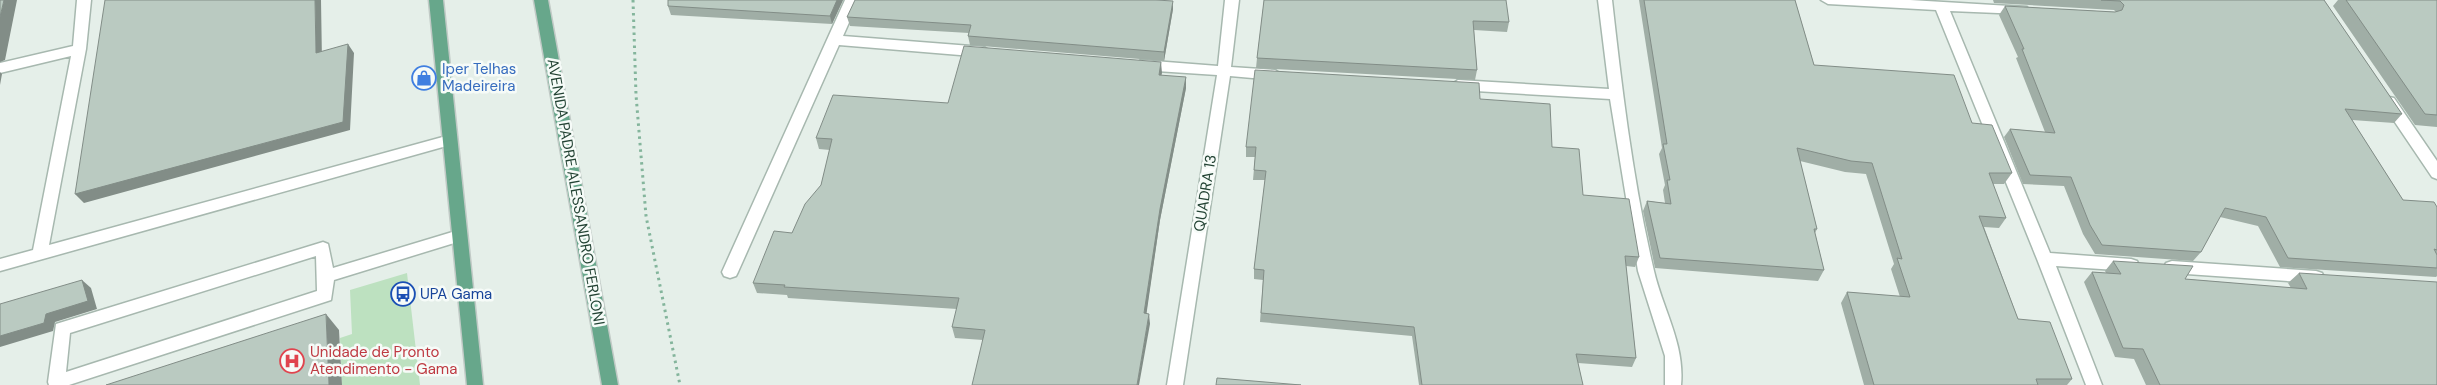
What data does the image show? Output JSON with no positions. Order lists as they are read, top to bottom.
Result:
{
  "streets": {
    "main road": ["AVENIDA PADRE ALESSANDRO FERLONI"],
    "street": ["QUADRA 13"]
  },
  "places": {
    "shop": ["Iper Telhas Madeireira"],
    "bus stop": ["UPA Gama"],
    "hospital": ["Unidade de Pronto Atendimento - Gama"]
  }
}
